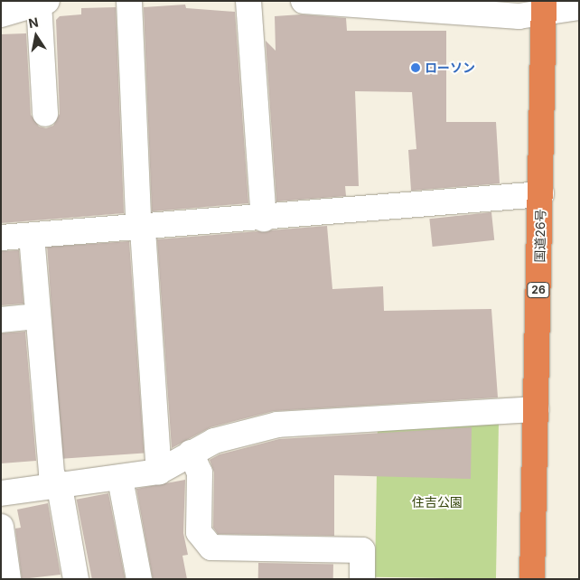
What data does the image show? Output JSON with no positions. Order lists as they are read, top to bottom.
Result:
{
  "streets": {
    "highway": ["国道26号", "26"]
  },
  "parks": ["住吉公園"],
  "places": ["ローソン"],
  "north": "top"
}
